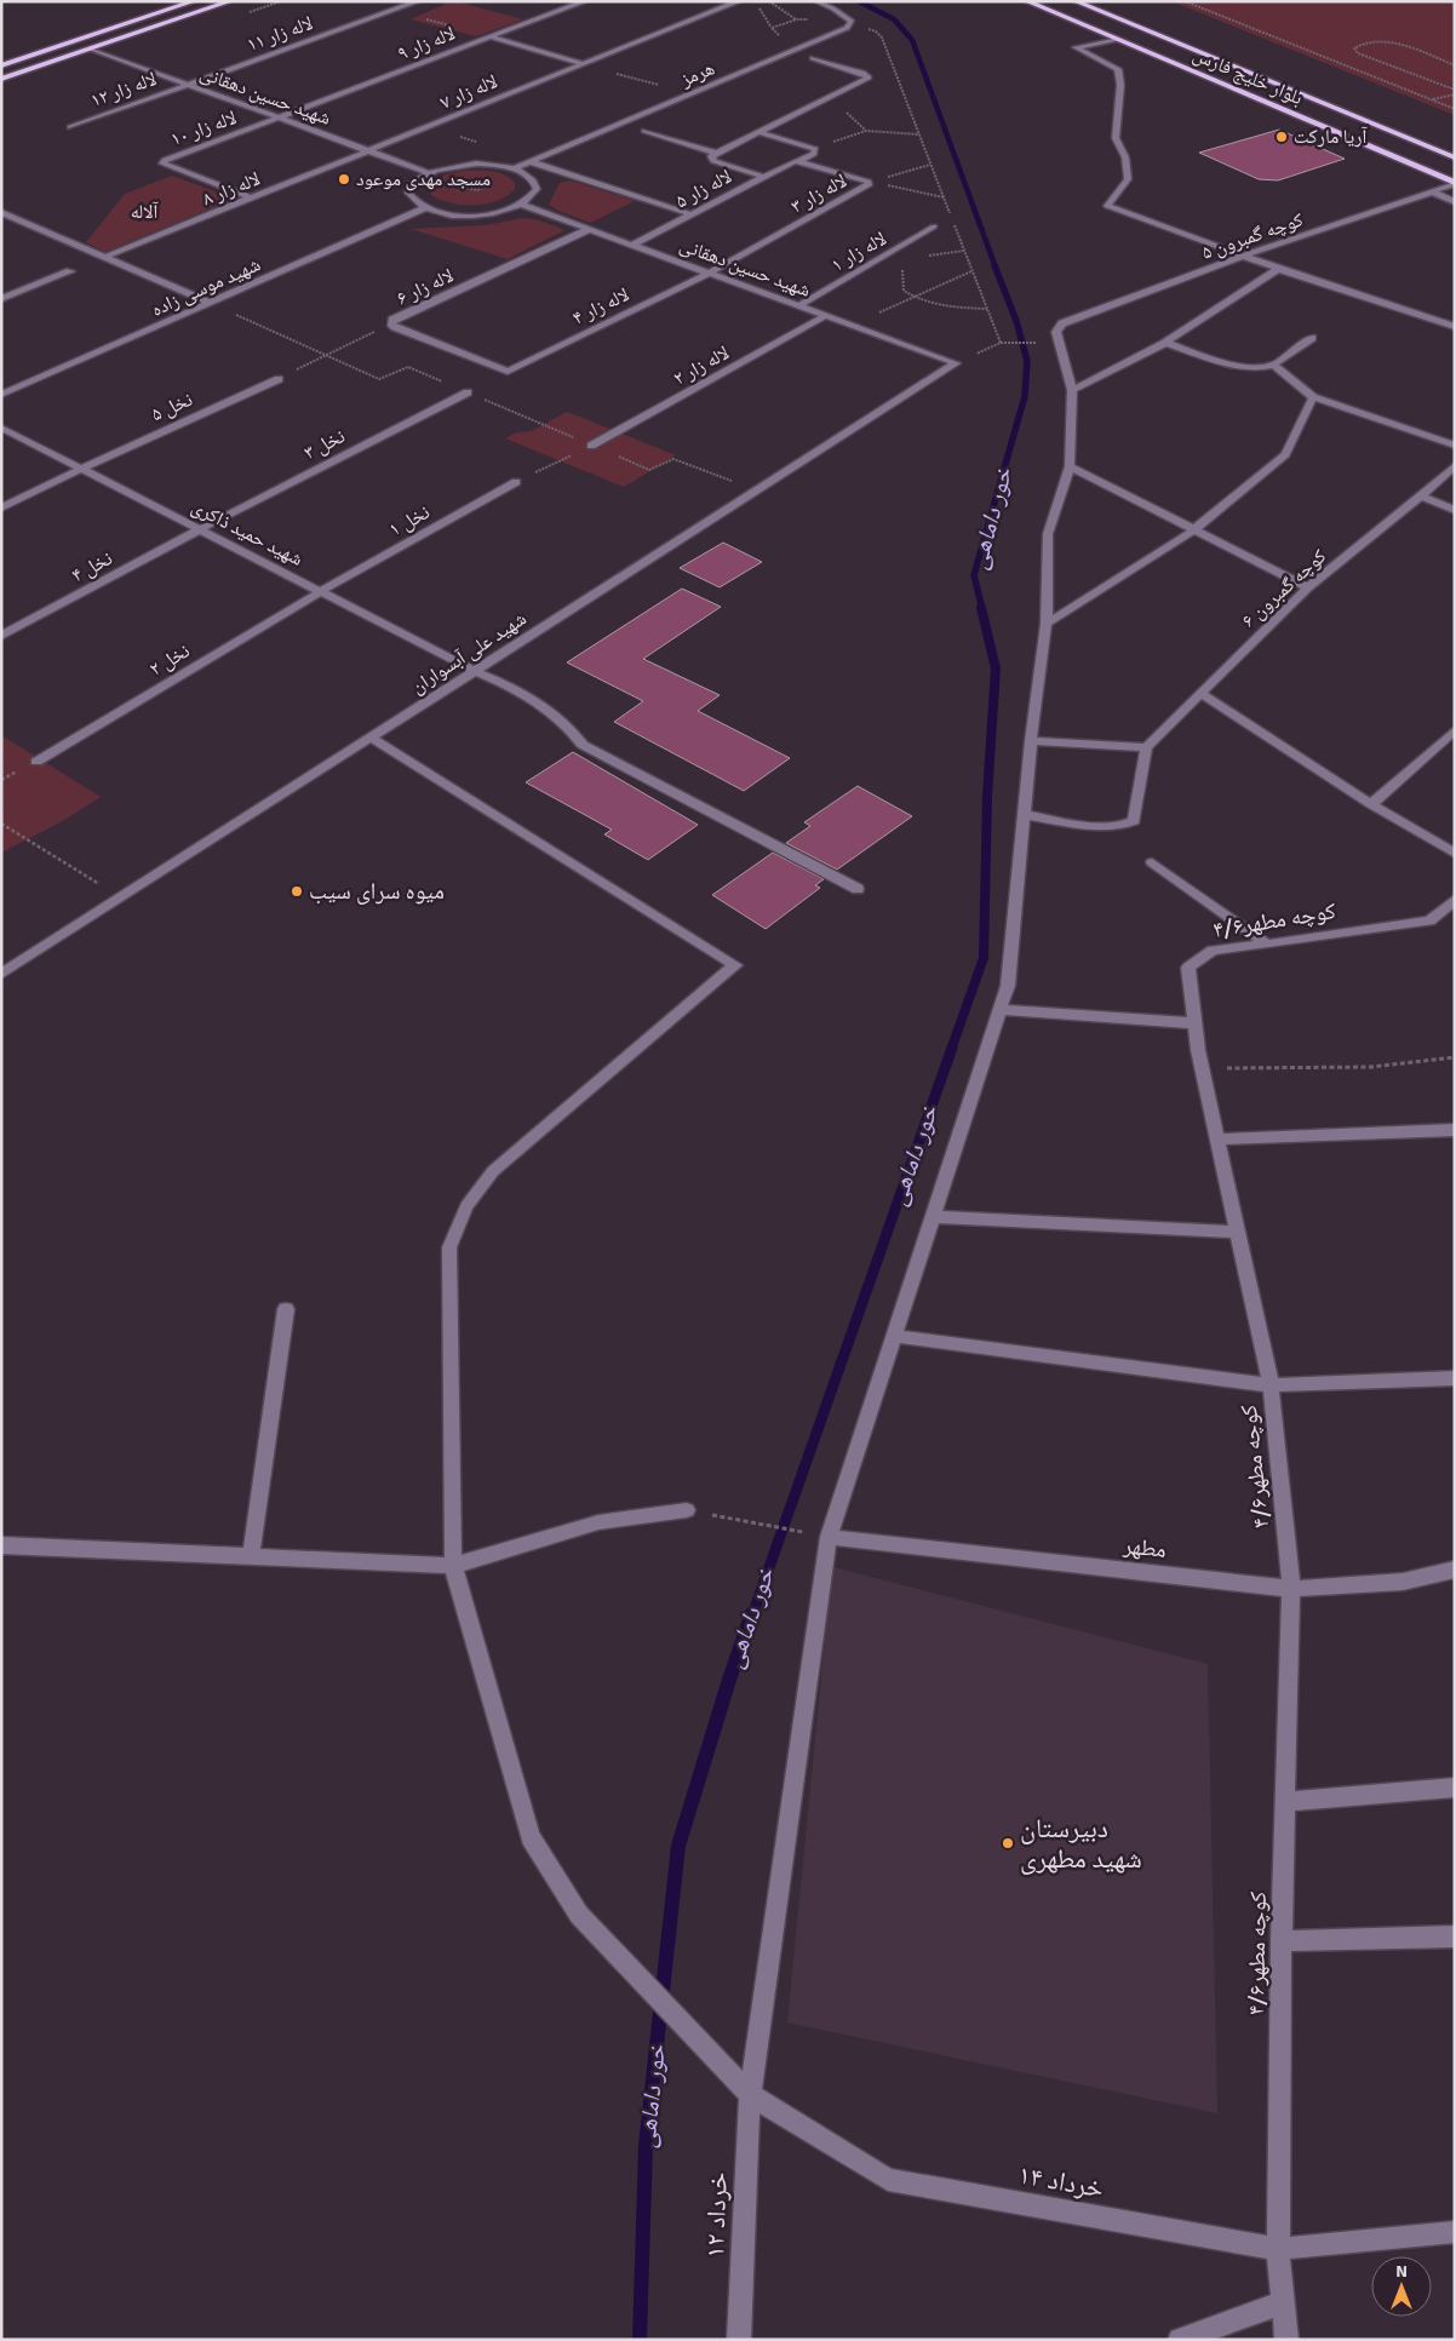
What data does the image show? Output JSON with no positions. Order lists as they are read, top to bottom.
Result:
{
  "streets": {
    "main road": ["بلوار خلیج فارس"],
    "street": [
      "لاله زار ۱۱",
      "لاله زار ۹",
      "هرمز",
      "لاله زار ۱۲",
      "لاله زار ۷",
      "شهید حسین دهقانی",
      "لاله زار ۱۰",
      "لاله زار ۸",
      "لاله زار ۵",
      "لاله زار ۳",
      "کوچه گمبرون ۵",
      "لاله زار ۱",
      "شهید موسی زاده",
      "لاله زار ۶",
      "لاله زار ۴",
      "لاله زار ۲",
      "نخل ۵",
      "نخل ۳",
      "نخل ۱",
      "شهید حمید ذاکری",
      "نخل ۴",
      "کوچه گمبرون ۶",
      "شهید علی آبسواران",
      "نخل ۲",
      "کوچه مطهر۴/۶",
      "مطهر",
      "خرداد ۱۴",
      "خرداد ۱۲"
    ]
  },
  "crossings": [
    ["لاله زار ۱۱", "لاله زار ۱۲"],
    ["لاله زار ۱۱", "شهید حسین دهقانی"],
    ["لاله زار ۹", "لاله زار ۷"],
    ["لاله زار ۹", "شهید حسین دهقانی"],
    ["لاله زار ۹", "لاله زار ۱۰"],
    ["بلوار خلیج فارس", "کوچه گمبرون ۵"],
    ["لاله زار ۱۲", "شهید حسین دهقانی"],
    ["لاله زار ۷", "شهید حسین دهقانی"],
    ["لاله زار ۷", "لاله زار ۸"],
    ["شهید حسین دهقانی", "لاله زار ۱۰"],
    ["شهید حسین دهقانی", "لاله زار ۸"],
    ["شهید حسین دهقانی", "لاله زار ۵"],
    ["شهید حسین دهقانی", "لاله زار ۳"],
    ["شهید حسین دهقانی", "لاله زار ۱"],
    ["شهید حسین دهقانی", "لاله زار ۶"],
    ["شهید حسین دهقانی", "لاله زار ۴"],
    ["شهید حسین دهقانی", "لاله زار ۲"],
    ["شهید حسین دهقانی", "شهید علی آبسواران"],
    ["لاله زار ۱۰", "لاله زار ۸"],
    ["لاله زار ۵", "لاله زار ۳"],
    ["لاله زار ۳", "لاله زار ۴"],
    ["کوچه گمبرون ۵", "خرداد ۱۲"],
    ["لاله زار ۶", "لاله زار ۴"],
    ["نخل ۵", "شهید حمید ذاکری"],
    ["نخل ۳", "شهید حمید ذاکری"],
    ["نخل ۳", "نخل ۴"],
    ["نخل ۱", "شهید حمید ذاکری"],
    ["نخل ۱", "نخل ۲"],
    ["شهید حمید ذاکری", "نخل ۴"],
    ["شهید حمید ذاکری", "شهید علی آبسواران"],
    ["شهید حمید ذاکری", "نخل ۲"],
    ["شهید علی آبسواران", "خرداد ۱۴"],
    ["کوچه مطهر۴/۶", "مطهر"],
    ["کوچه مطهر۴/۶", "خرداد ۱۴"],
    ["مطهر", "خرداد ۱۲"],
    ["خرداد ۱۴", "خرداد ۱۲"]
  ],
  "water": ["خور داماهی"],
  "parks": ["آلاله"],
  "places": [
    "آریا مارکت",
    "مسجد مهدی موعود",
    "میوه سرای سیب",
    "دبیرستان شهید مطهری"
  ],
  "north": "top"
}
